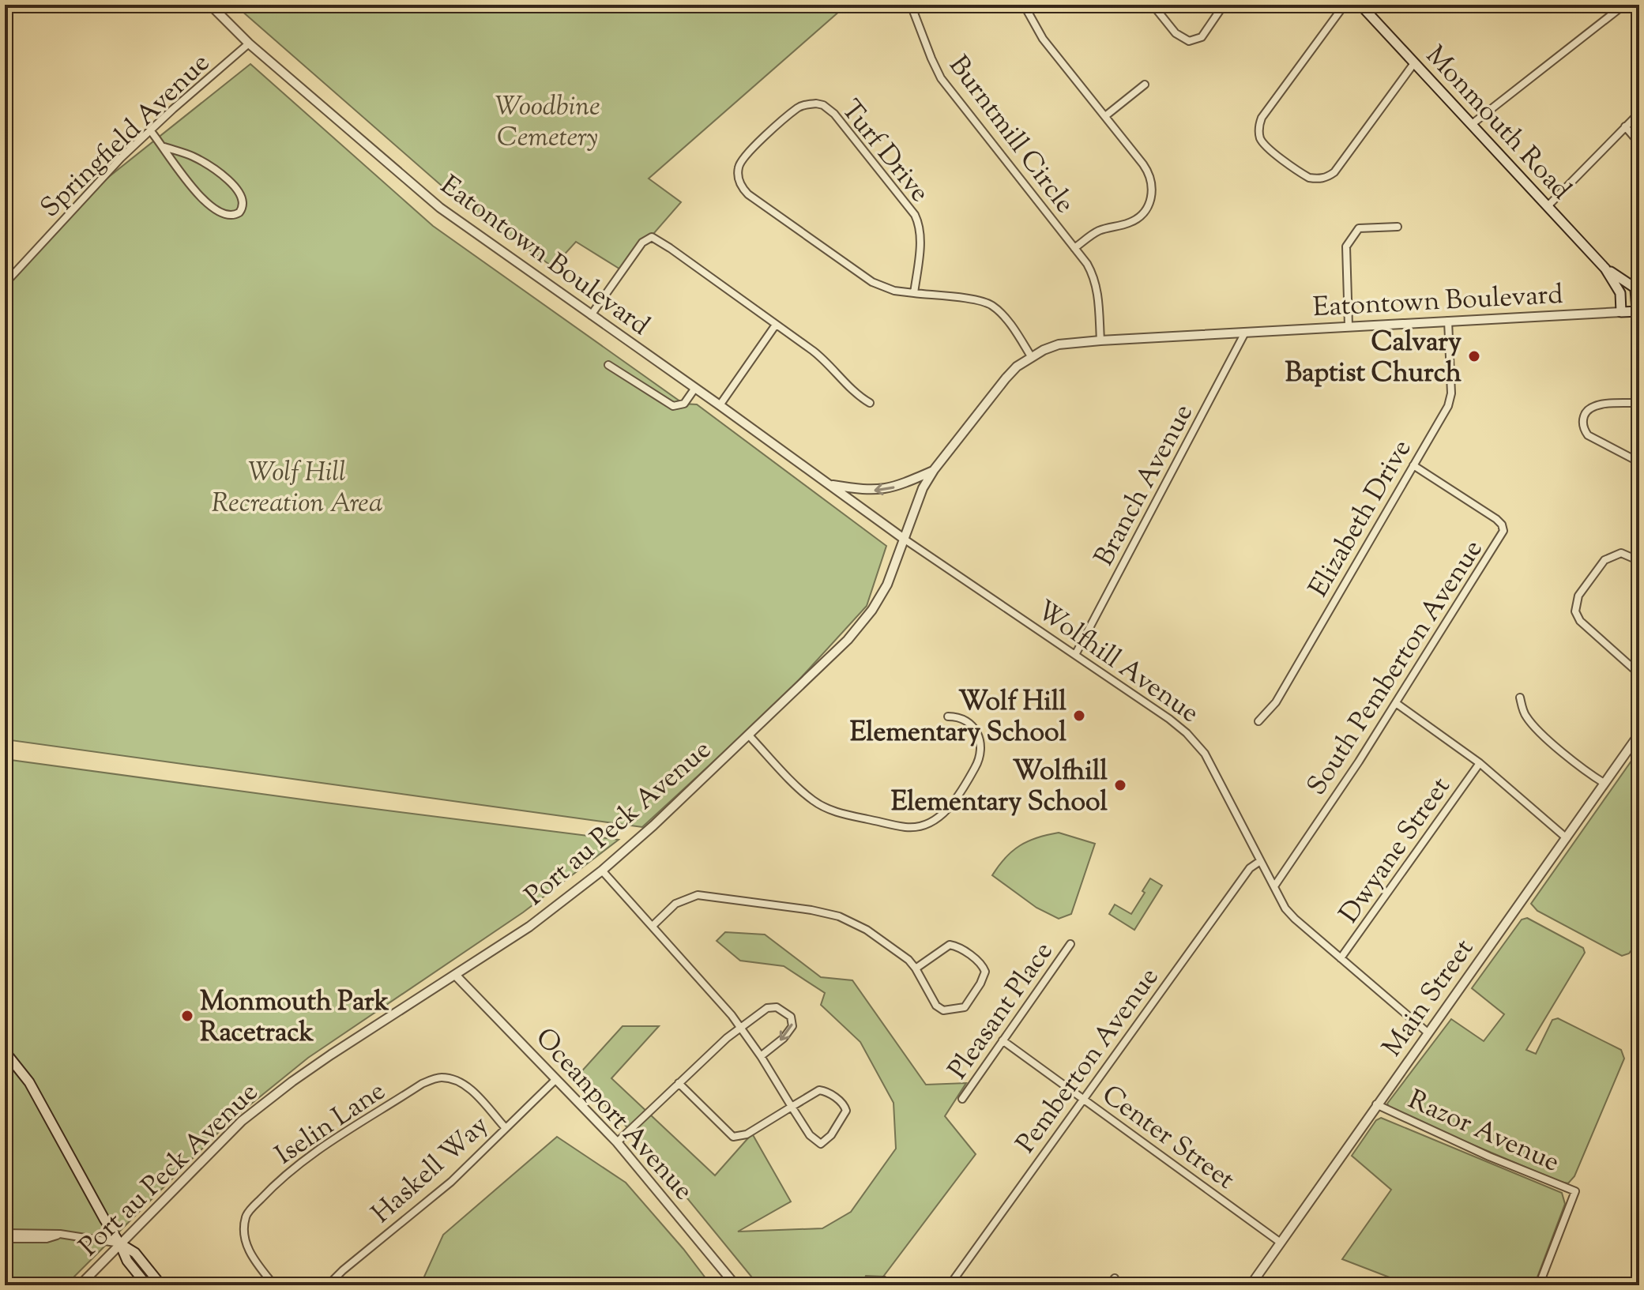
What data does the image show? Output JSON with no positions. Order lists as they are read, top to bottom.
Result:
{
  "streets": {
    "main road": ["Monmouth Road"],
    "street": [
      "Burntmill Circle",
      "Springfield Avenue",
      "Turf Drive",
      "Eatontown Boulevard",
      "Branch Avenue",
      "Elizabeth Drive",
      "Wolfhill Avenue",
      "South Pemberton Avenue",
      "Port au Peck Avenue",
      "Dwyane Street",
      "Main Street",
      "Pleasant Place",
      "Pemberton Avenue",
      "Oceanport Avenue",
      "Iselin Lane",
      "Razor Avenue",
      "Center Street",
      "Haskell Way"
    ]
  },
  "crossings": [
    ["Monmouth Road", "Eatontown Boulevard"],
    ["Burntmill Circle", "Eatontown Boulevard"],
    ["Springfield Avenue", "Eatontown Boulevard"],
    ["Turf Drive", "Eatontown Boulevard"],
    ["Eatontown Boulevard", "Branch Avenue"],
    ["Eatontown Boulevard", "Elizabeth Drive"],
    ["Eatontown Boulevard", "Wolfhill Avenue"],
    ["Eatontown Boulevard", "Port au Peck Avenue"],
    ["Branch Avenue", "Wolfhill Avenue"],
    ["Elizabeth Drive", "South Pemberton Avenue"],
    ["Wolfhill Avenue", "South Pemberton Avenue"],
    ["Wolfhill Avenue", "Port au Peck Avenue"],
    ["Wolfhill Avenue", "Dwyane Street"],
    ["Wolfhill Avenue", "Main Street"],
    ["Wolfhill Avenue", "Pemberton Avenue"],
    ["Port au Peck Avenue", "Oceanport Avenue"],
    ["Main Street", "Razor Avenue"],
    ["Main Street", "Center Street"],
    ["Pleasant Place", "Center Street"],
    ["Pemberton Avenue", "Center Street"],
    ["Oceanport Avenue", "Haskell Way"],
    ["Iselin Lane", "Haskell Way"]
  ],
  "parks": ["Woodbine Cemetery", "Wolf Hill Recreation Area"],
  "places": [
    "Calvary Baptist Church",
    "Wolf Hill Elementary School",
    "Wolfhill Elementary School",
    "Monmouth Park Racetrack"
  ]
}
